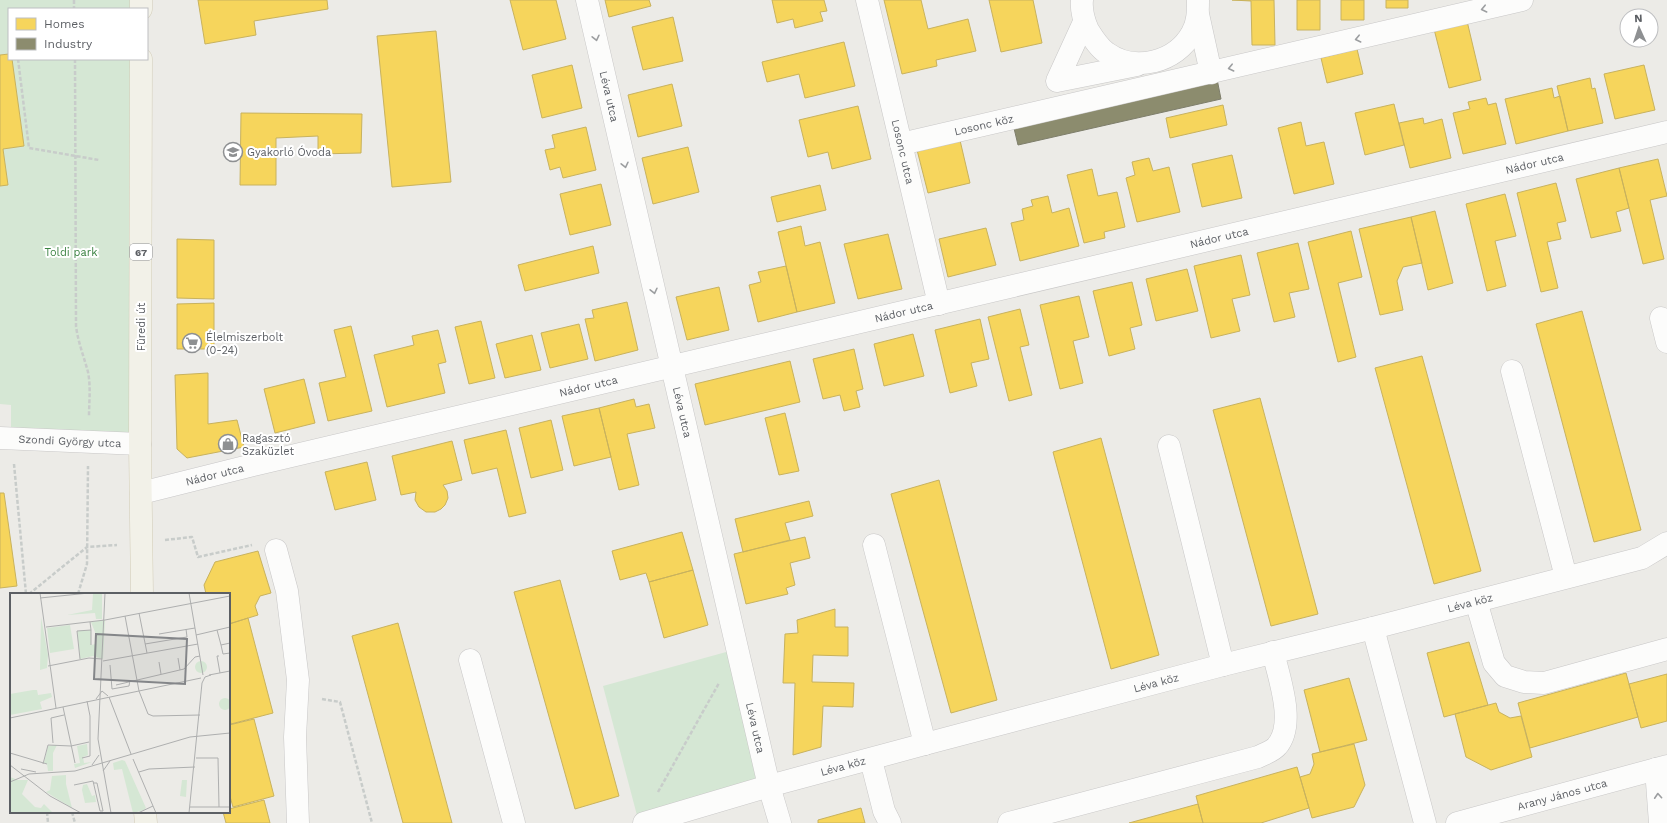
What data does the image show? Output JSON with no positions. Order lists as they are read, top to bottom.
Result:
{
  "streets": {
    "main road": ["67", "Füredi út"],
    "street": [
      "Léva utca",
      "Losonc köz",
      "Losonc utca",
      "Nádor utca",
      "Szondi György utca",
      "Léva köz",
      "Arany János utca"
    ]
  },
  "crossings": [
    ["Léva utca", "Nádor utca"],
    ["Léva utca", "Léva köz"],
    ["Losonc köz", "Losonc utca"],
    ["Losonc utca", "Nádor utca"],
    ["Nádor utca", "Füredi út"],
    ["Füredi út", "Szondi György utca"]
  ],
  "one_way": ["Léva utca", "Losonc köz"],
  "parks": ["Toldi park"],
  "places": {
    "school or university": ["Gyakorló Óvoda"],
    "supermarket": ["Élelmiszerbolt (0-24)"],
    "shop": ["Ragasztó Szaküzlet"]
  },
  "legend": ["Homes", "Industry"],
  "north": "top"
}
